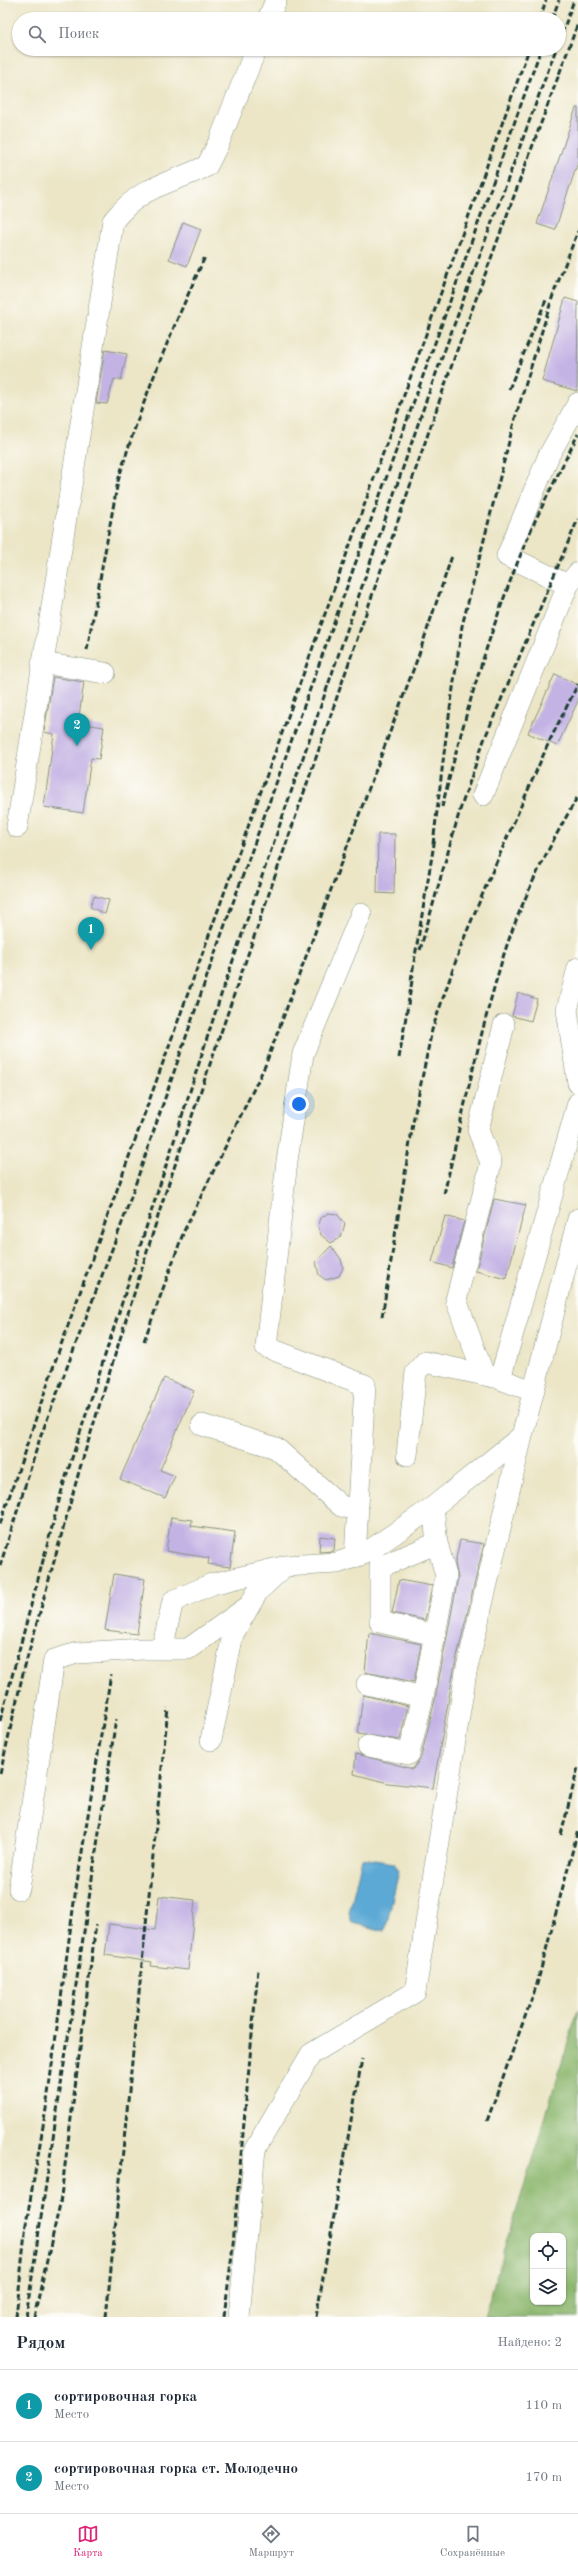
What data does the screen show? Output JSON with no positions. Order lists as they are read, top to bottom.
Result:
{
  "page": {
    "search": "Поиск",
    "pins": ["2", "1"],
    "heading": ["Рядом", "Найдено: 2"],
    "list": [
      {
        "mark": "1",
        "name": "сортировочная горка",
        "note": "Место",
        "value": "110 m"
      },
      {
        "mark": "2",
        "name": "сортировочная горка ст. Молодечно",
        "note": "Место",
        "value": "170 m"
      }
    ],
    "nav": ["Карта", "Маршрут", "Сохранённые"]
  }
}
